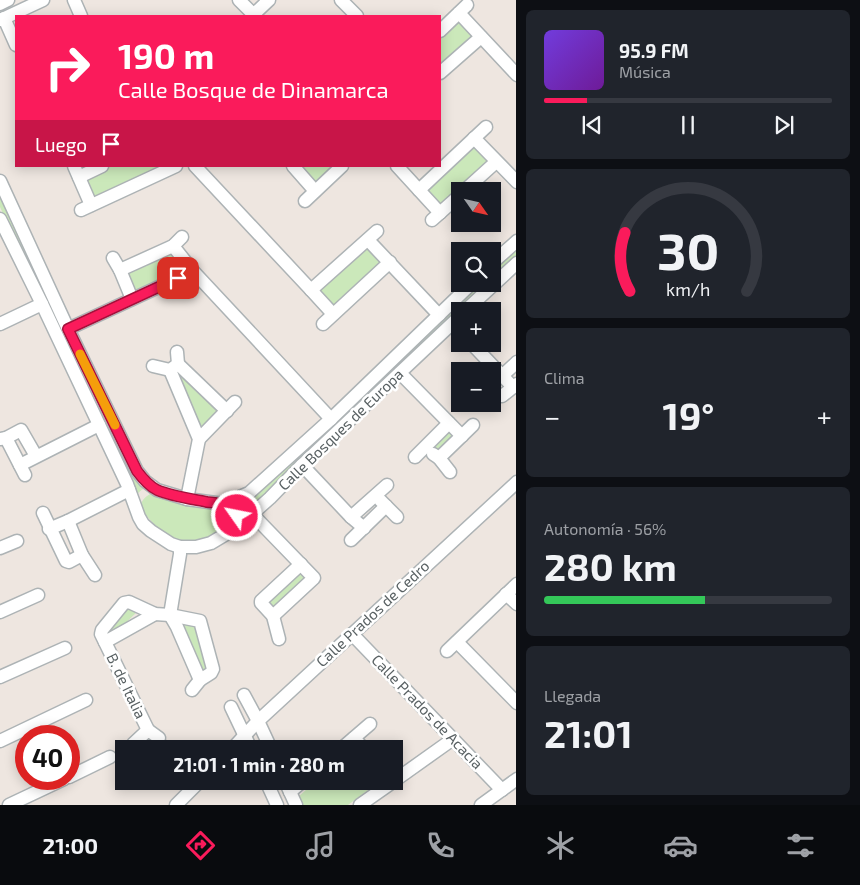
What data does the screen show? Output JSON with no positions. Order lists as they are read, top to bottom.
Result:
{
  "streets": {
    "street": [
      "Calle Bosques de Europa",
      "Calle Prados de Cedro",
      "B. de Italia",
      "Calle Prados de Acacia"
    ]
  },
  "crossings": [
    ["Calle Prados de Cedro", "Calle Prados de Acacia"]
  ],
  "north": "bottom right",
  "page": {
    "turn": ["190 m", "Calle Bosque de Dinamarca"],
    "song": ["95.9 FM", "Música"],
    "then": "Luego",
    "map_buttons": ["+", "−"],
    "tile": [
      "Clima",
      ["Autonomía · 56%", "280 km"],
      ["Llegada", "21:01"]
    ],
    "heat": ["−", "19°", "+"],
    "limit": "40",
    "trip": "21:01 · 1 min · 280 m",
    "tabs": "21:00",
    "gauge": ["30", "km/h"]
  }
}
